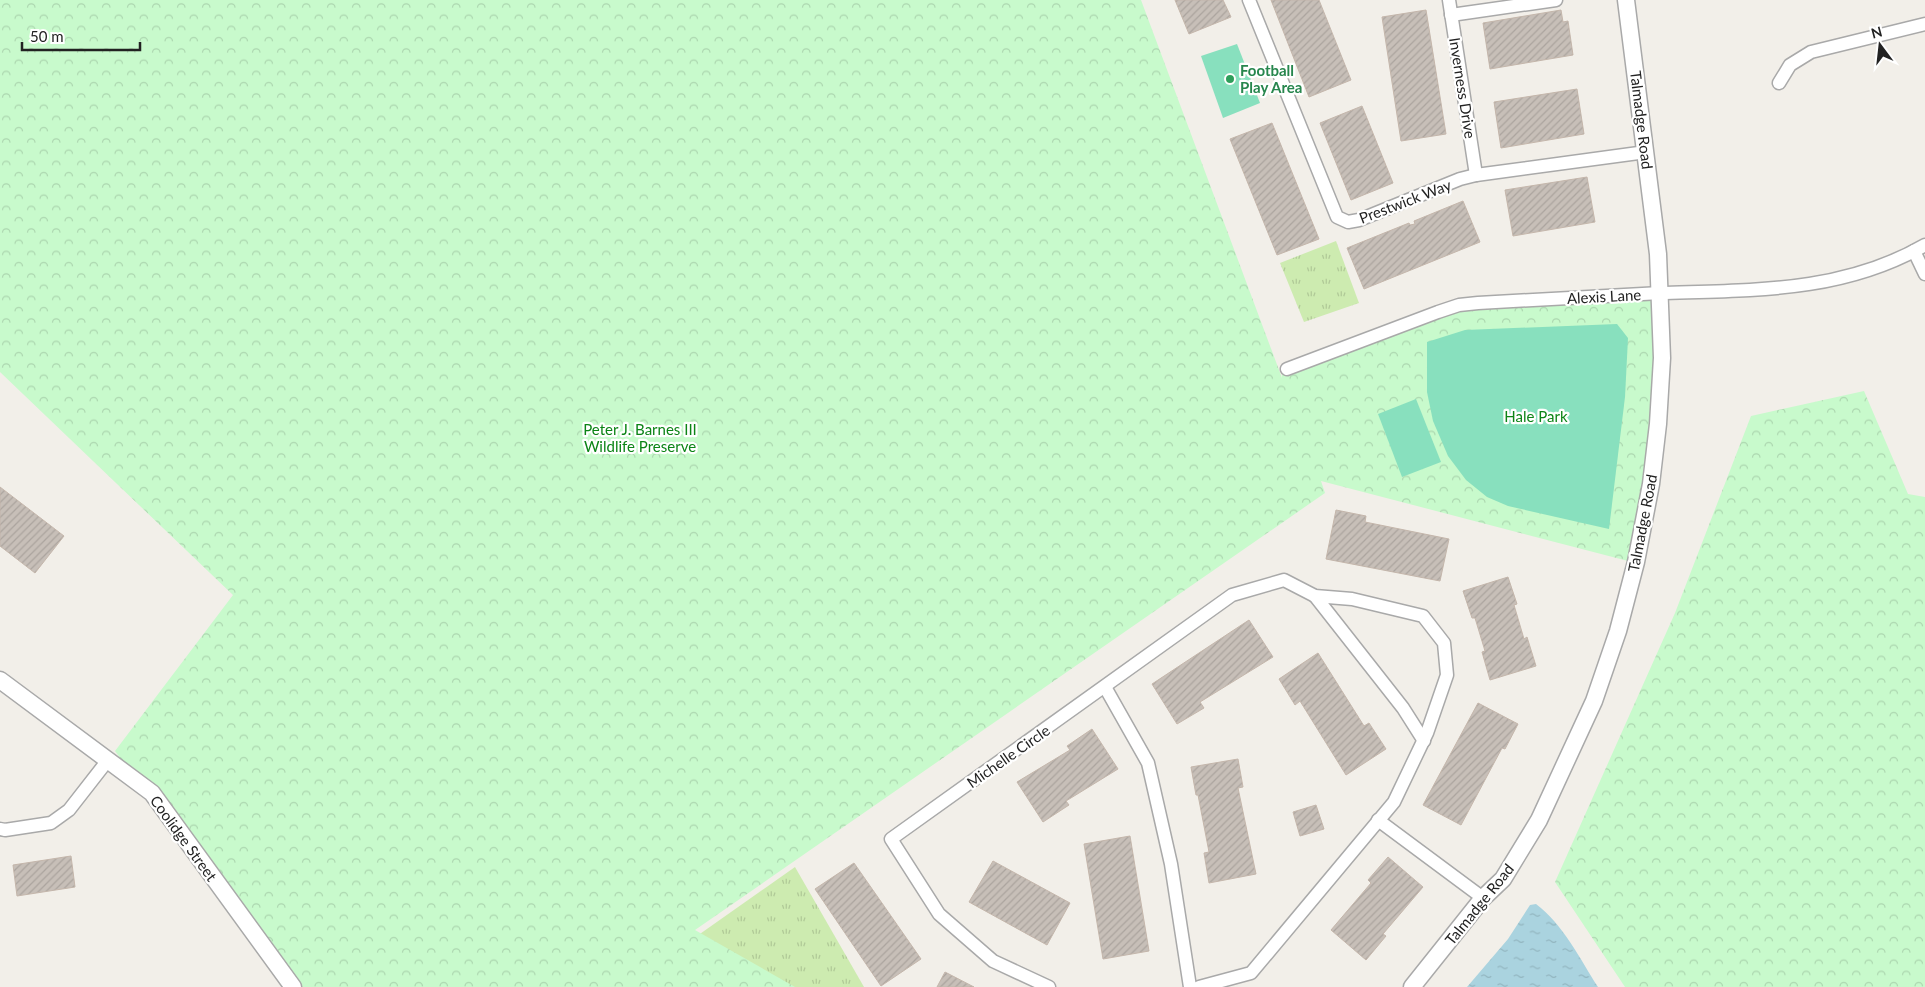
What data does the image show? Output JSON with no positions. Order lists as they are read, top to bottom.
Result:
{
  "streets": {
    "street": [
      "Inverness Drive",
      "Talmadge Road",
      "Prestwick Way",
      "Alexis Lane",
      "Michelle Circle",
      "Coolidge Street"
    ]
  },
  "crossings": [
    ["Inverness Drive", "Prestwick Way"],
    ["Talmadge Road", "Prestwick Way"],
    ["Talmadge Road", "Alexis Lane"]
  ],
  "parks": ["Hale Park", "Peter J. Barnes III Wildlife Preserve"],
  "places": ["Football Play Area"],
  "scale_bar": "50 m",
  "north": "top"
}
